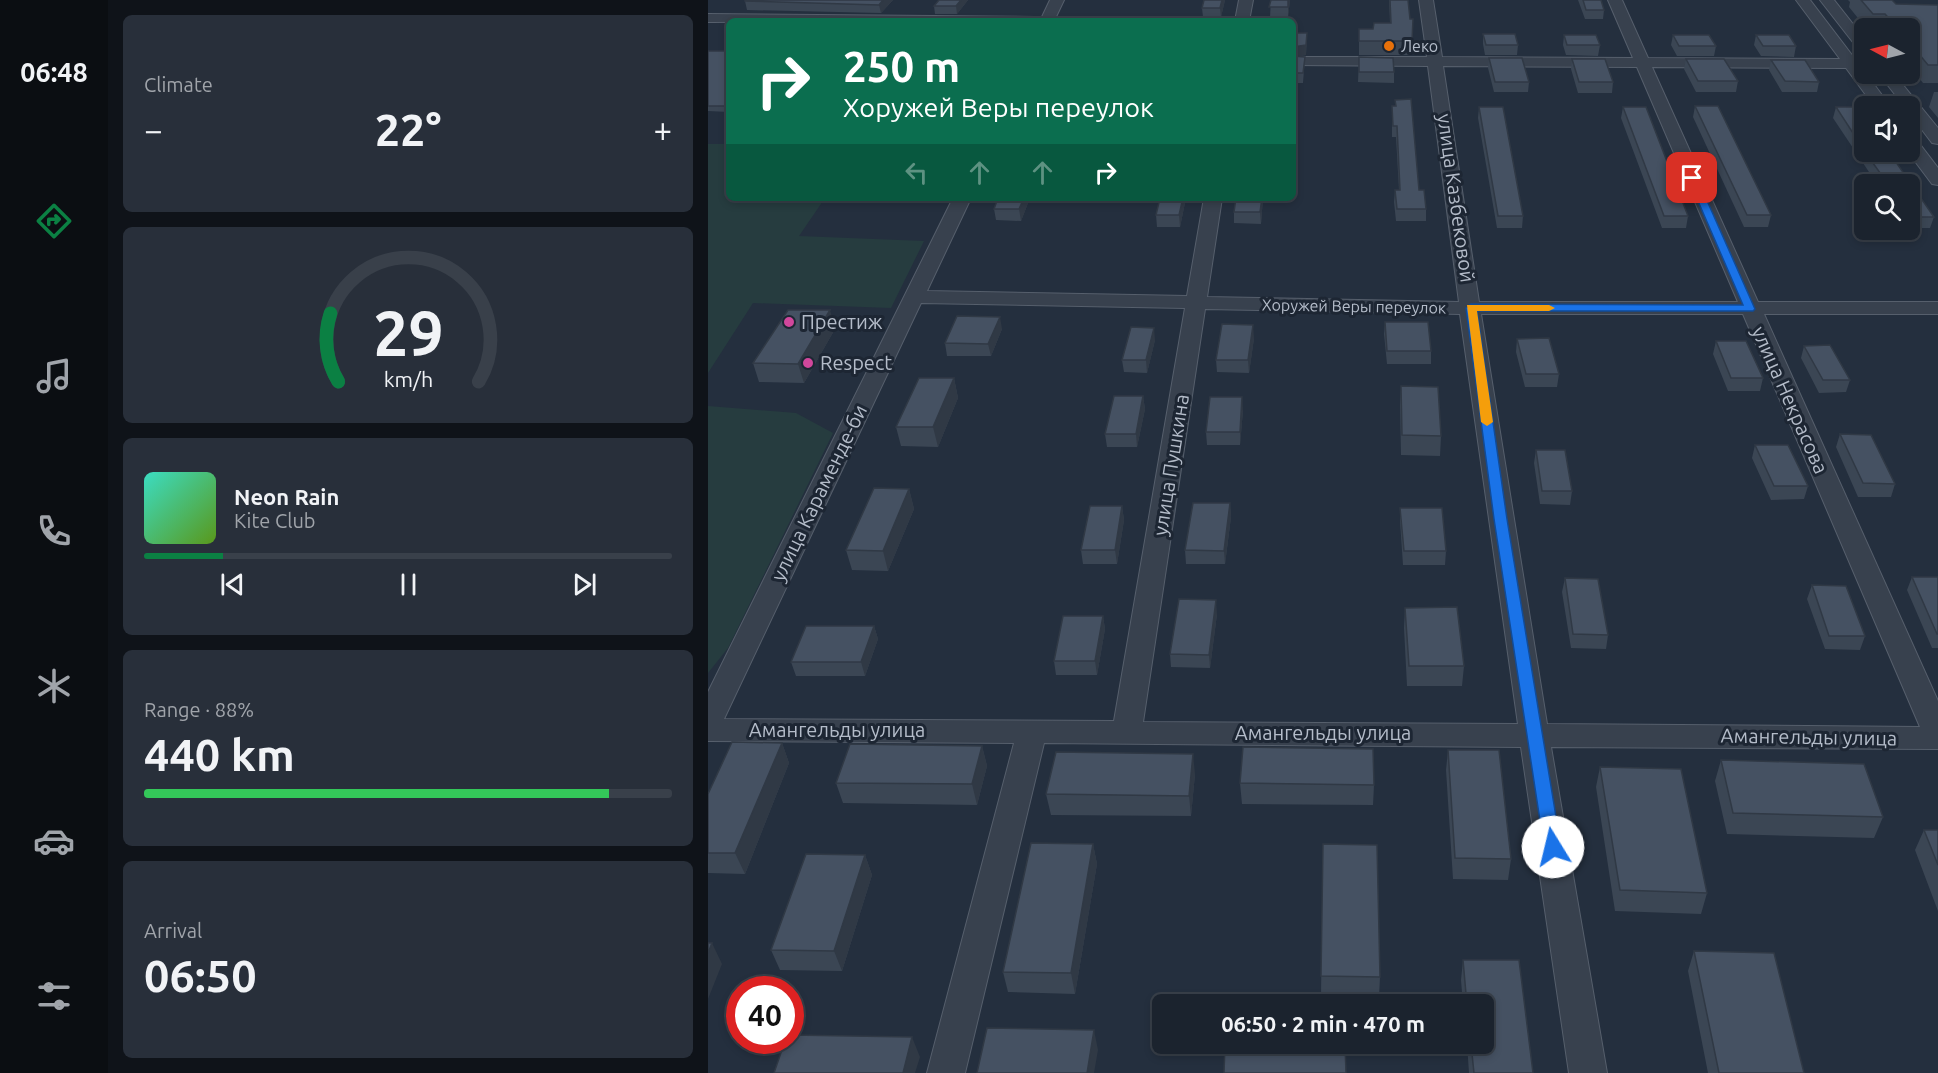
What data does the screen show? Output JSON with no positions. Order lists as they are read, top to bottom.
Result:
{
  "streets": {
    "street": [
      "улица Казбековой",
      "Хоружей Веры переулок",
      "улица Некрасова",
      "улица Пушкина",
      "улица Караменде-би",
      "Амангельды улица"
    ]
  },
  "crossings": [
    ["улица Казбековой", "Хоружей Веры переулок"],
    ["улица Казбековой", "Амангельды улица"],
    ["Хоружей Веры переулок", "улица Некрасова"],
    ["Хоружей Веры переулок", "улица Пушкина"],
    ["Хоружей Веры переулок", "улица Караменде-би"],
    ["улица Некрасова", "Амангельды улица"],
    ["улица Пушкина", "Амангельды улица"]
  ],
  "places": ["Леко", "Престиж", "Respect"],
  "north": "left",
  "page": {
    "tabs": "06:48",
    "tile": [
      "Climate",
      ["Range · 88%", "440 km"],
      ["Arrival", "06:50"]
    ],
    "turn": ["250 m", "Хоружей Веры переулок"],
    "heat": ["−", "22°", "+"],
    "song": ["Neon Rain", "Kite Club"],
    "limit": "40",
    "trip": "06:50 · 2 min · 470 m",
    "gauge": ["29", "km/h"]
  }
}
